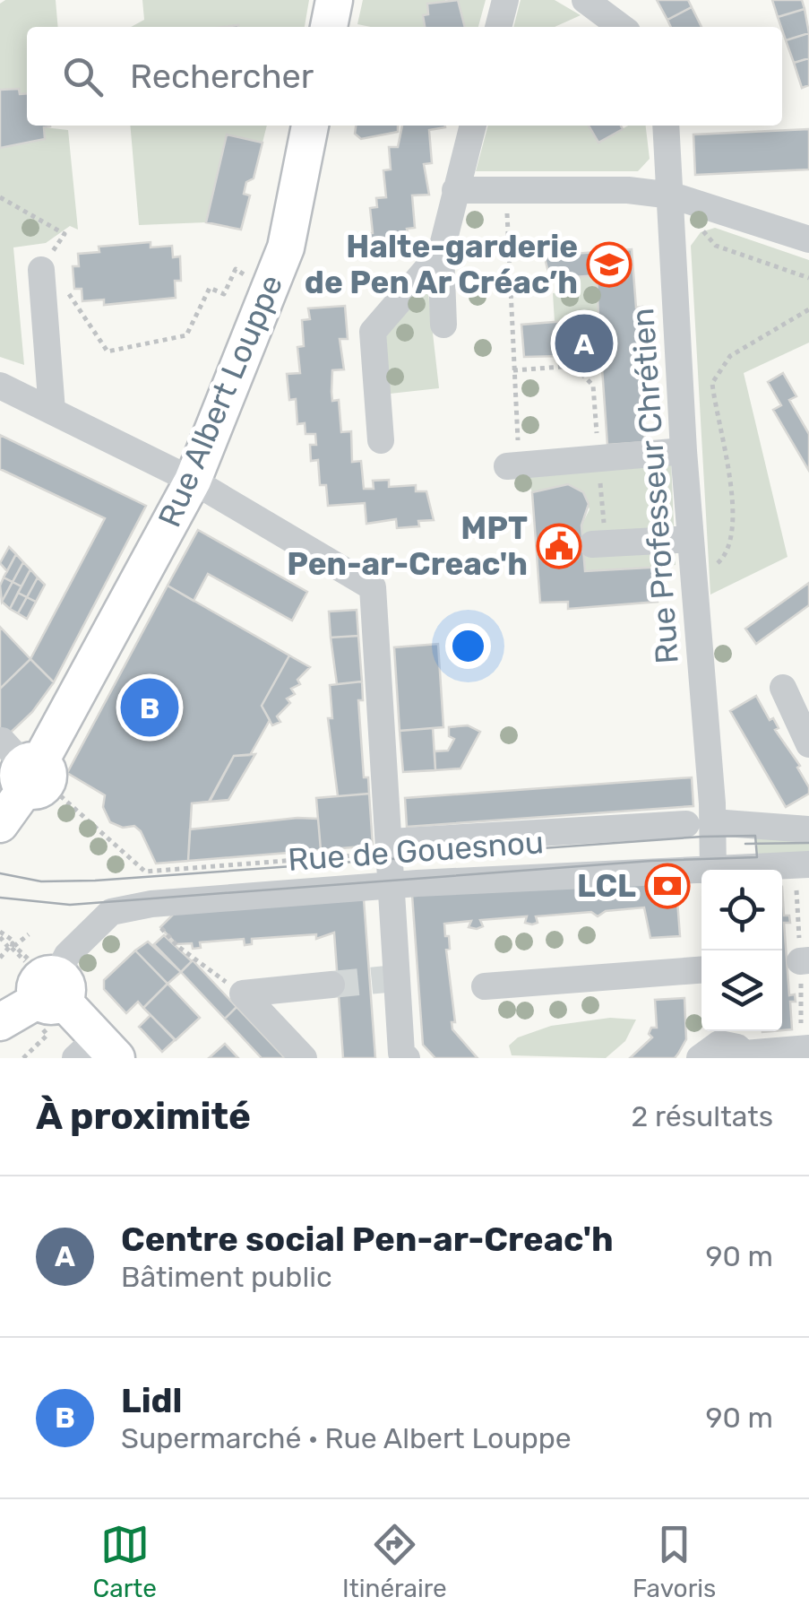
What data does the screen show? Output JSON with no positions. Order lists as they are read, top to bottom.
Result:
{
  "streets": {
    "main road": ["Rue Albert Louppe"],
    "street": ["Rue Professeur Chrétien", "Rue de Gouesnou"]
  },
  "crossings": [
    ["Rue Professeur Chrétien", "Rue de Gouesnou"]
  ],
  "places": {
    "school or university": ["Halte-garderie de Pen Ar Créac’h"],
    "public building": ["MPT Pen-ar-Creac'h"],
    "bank": ["LCL"]
  },
  "page": {
    "search": "Rechercher",
    "pins": ["A", "B"],
    "heading": ["À proximité", "2 résultats"],
    "list": [
      {
        "mark": "A",
        "name": "Centre social Pen-ar-Creac'h",
        "note": "Bâtiment public",
        "value": "90 m"
      },
      {
        "mark": "B",
        "name": "Lidl",
        "note": "Supermarché · Rue Albert Louppe",
        "value": "90 m"
      }
    ],
    "nav": ["Carte", "Itinéraire", "Favoris"]
  }
}
